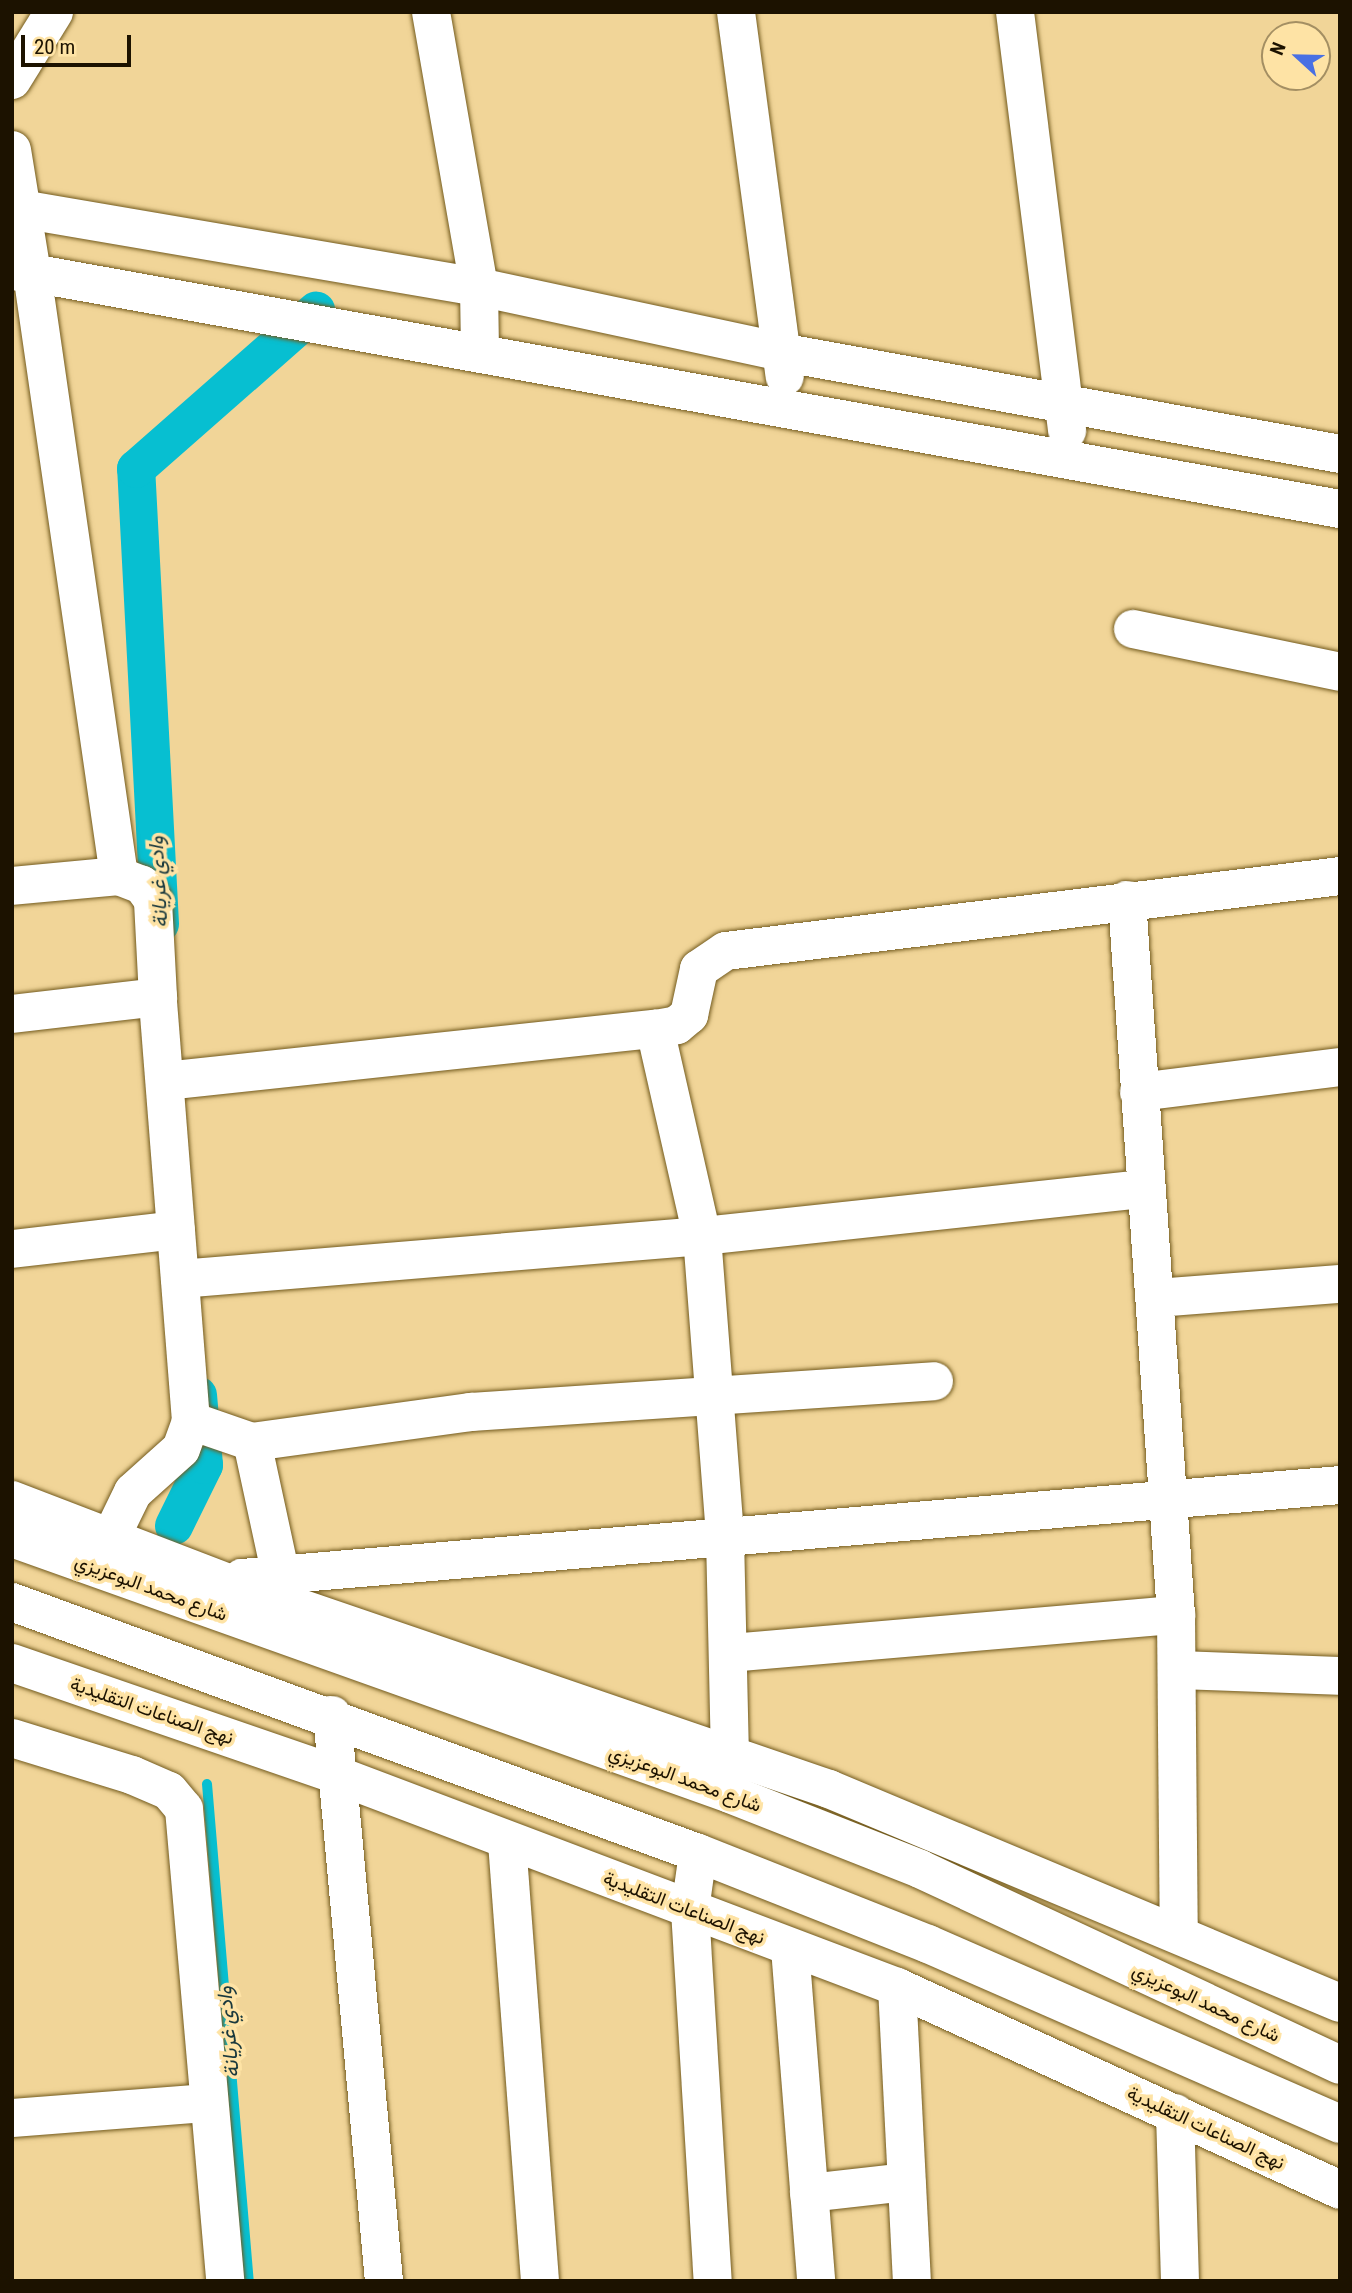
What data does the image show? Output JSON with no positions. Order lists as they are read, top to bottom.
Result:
{
  "streets": {
    "main road": ["شارع محمد البوعزيزي", "نهج الصناعات التقليدية"]
  },
  "water": ["وادي غريانة"],
  "scale_bar": "20 m",
  "north": "left"
}
